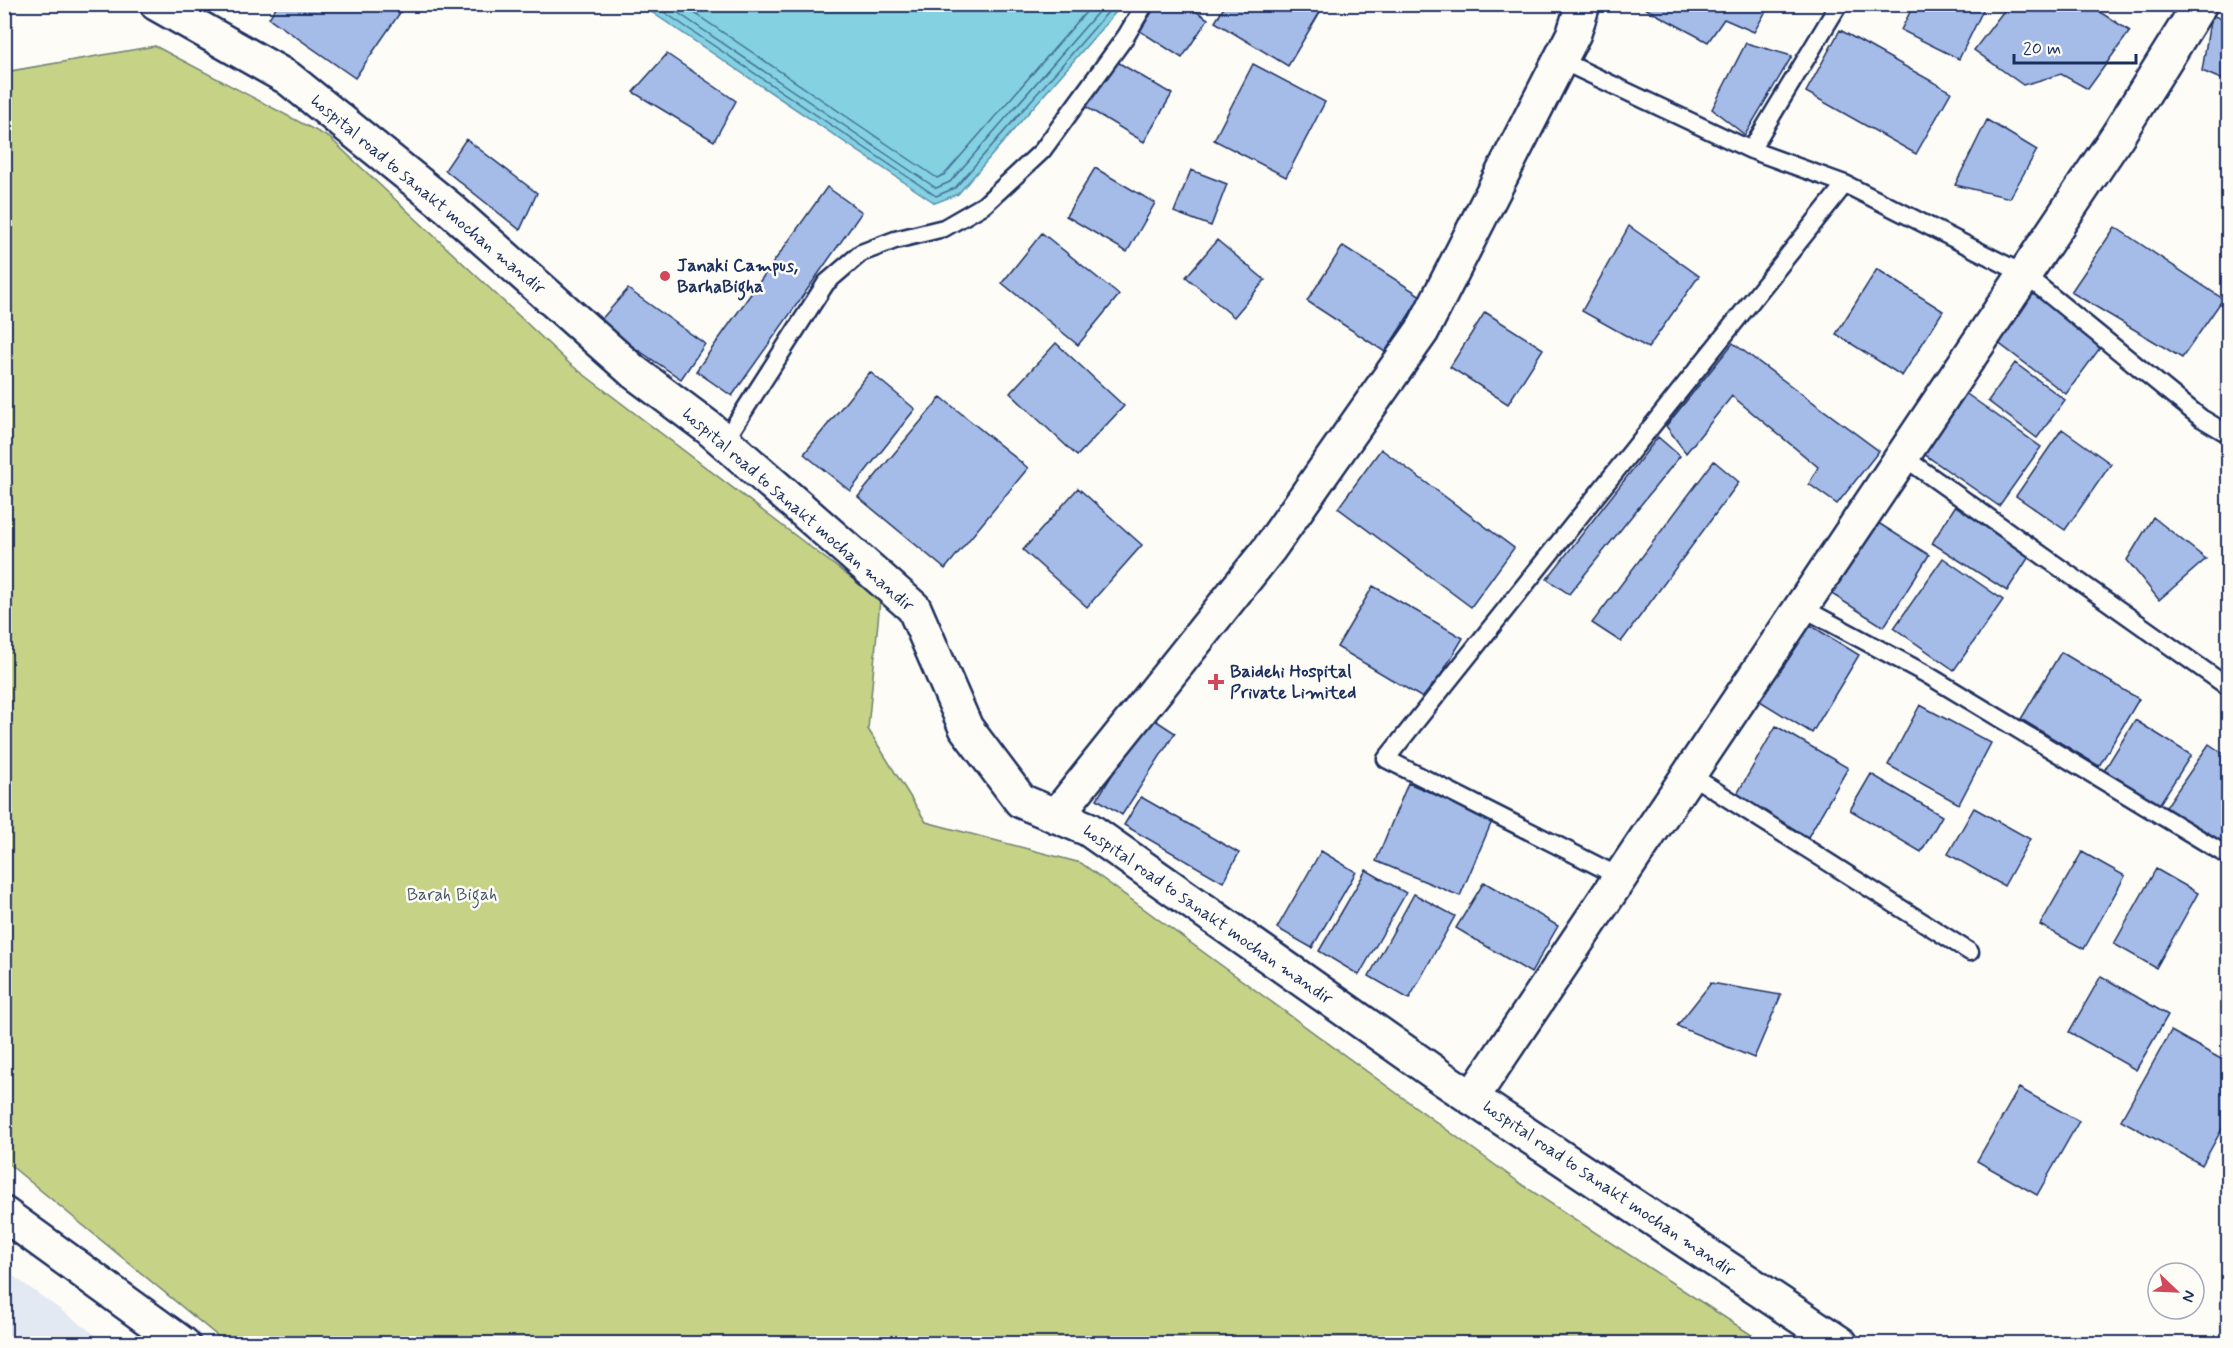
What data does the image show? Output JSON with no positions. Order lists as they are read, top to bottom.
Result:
{
  "streets": {
    "street": ["hospital road to sanakt mochan mandir"]
  },
  "parks": ["Barah Bigah"],
  "places": {
    "other": ["Janaki Campus, BarhaBigha"],
    "health": ["Baidehi Hospital Private Limited"]
  },
  "scale_bar": "20 m",
  "north": "bottom right"
}
